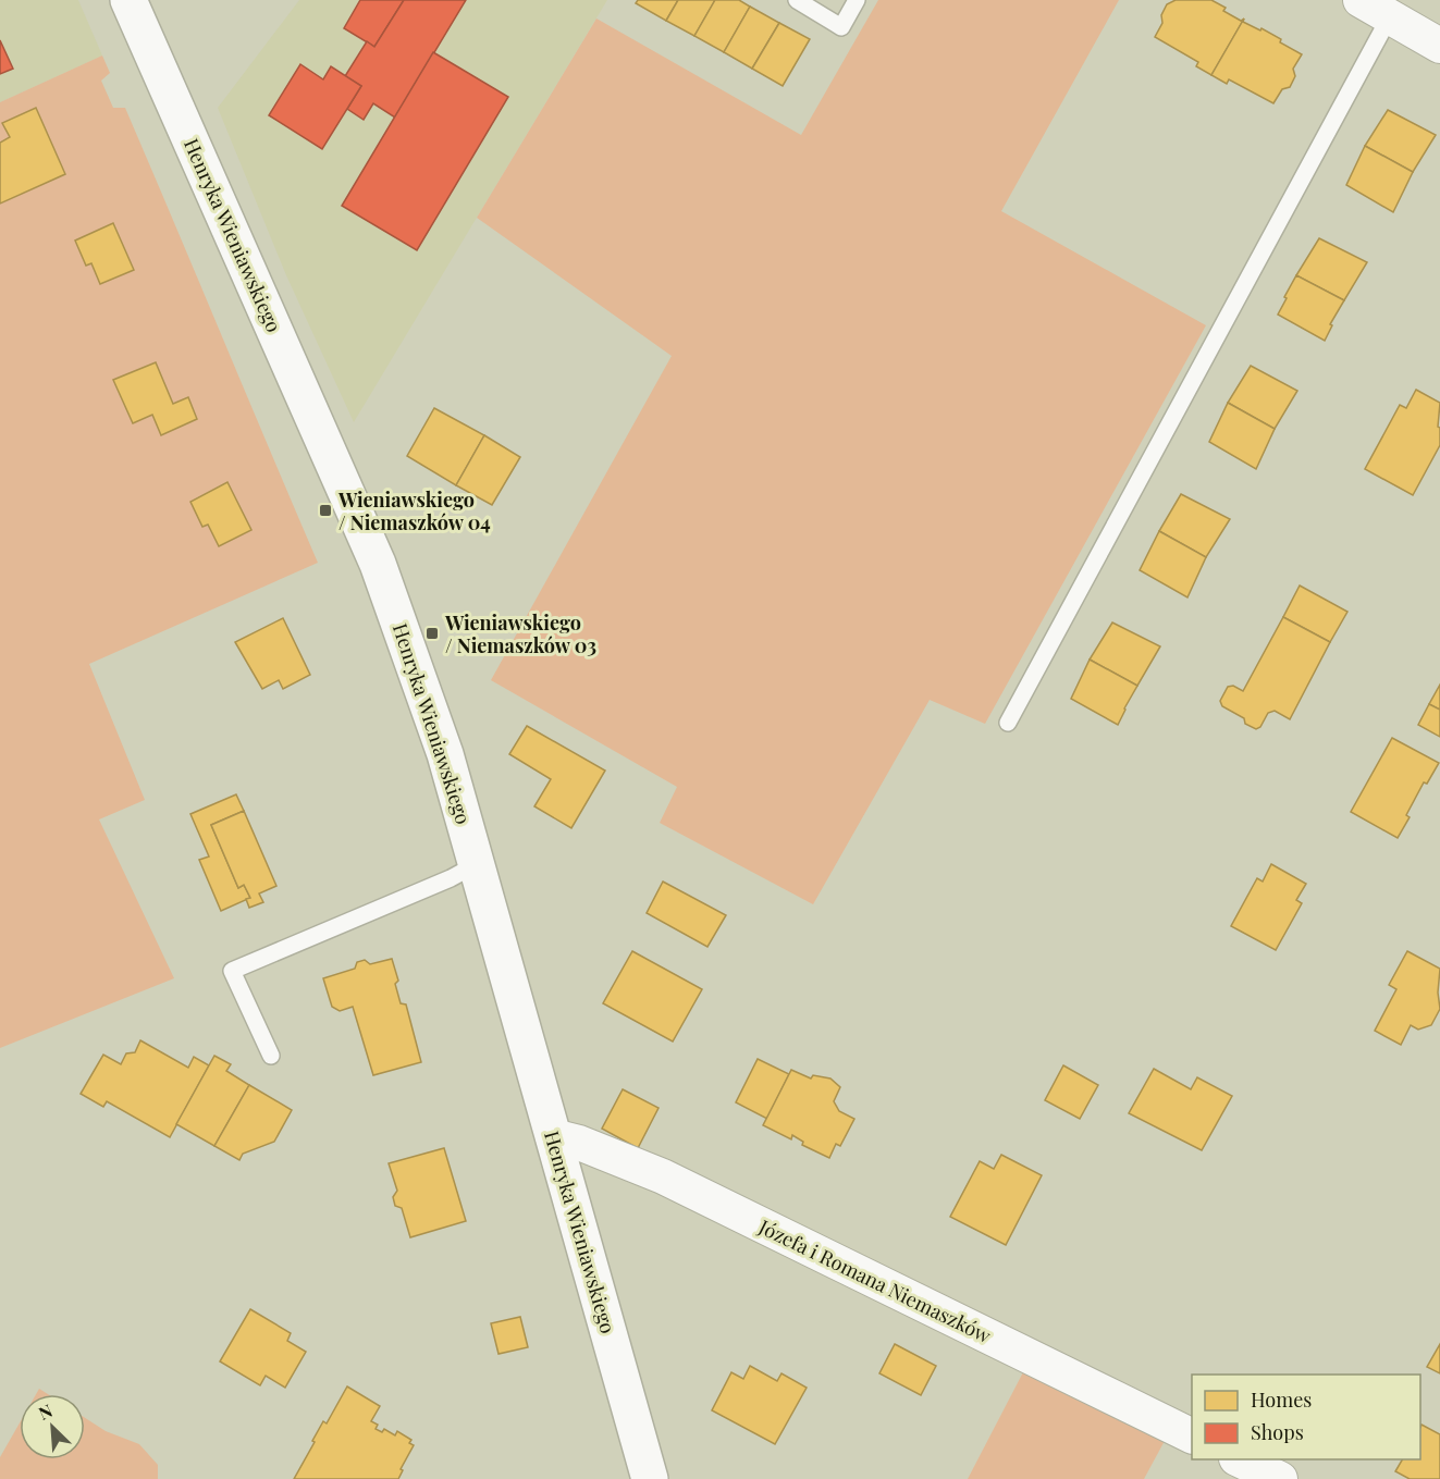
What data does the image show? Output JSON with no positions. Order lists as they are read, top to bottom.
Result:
{
  "streets": {
    "street": ["Henryka Wieniawskiego", "Józefa i Romana Niemaszków"]
  },
  "crossings": [
    ["Henryka Wieniawskiego", "Józefa i Romana Niemaszków"]
  ],
  "places": {
    "transit": ["Wieniawskiego / Niemaszków 04", "Wieniawskiego / Niemaszków 03"]
  },
  "legend": ["Homes", "Shops"],
  "north": "top left"
}
